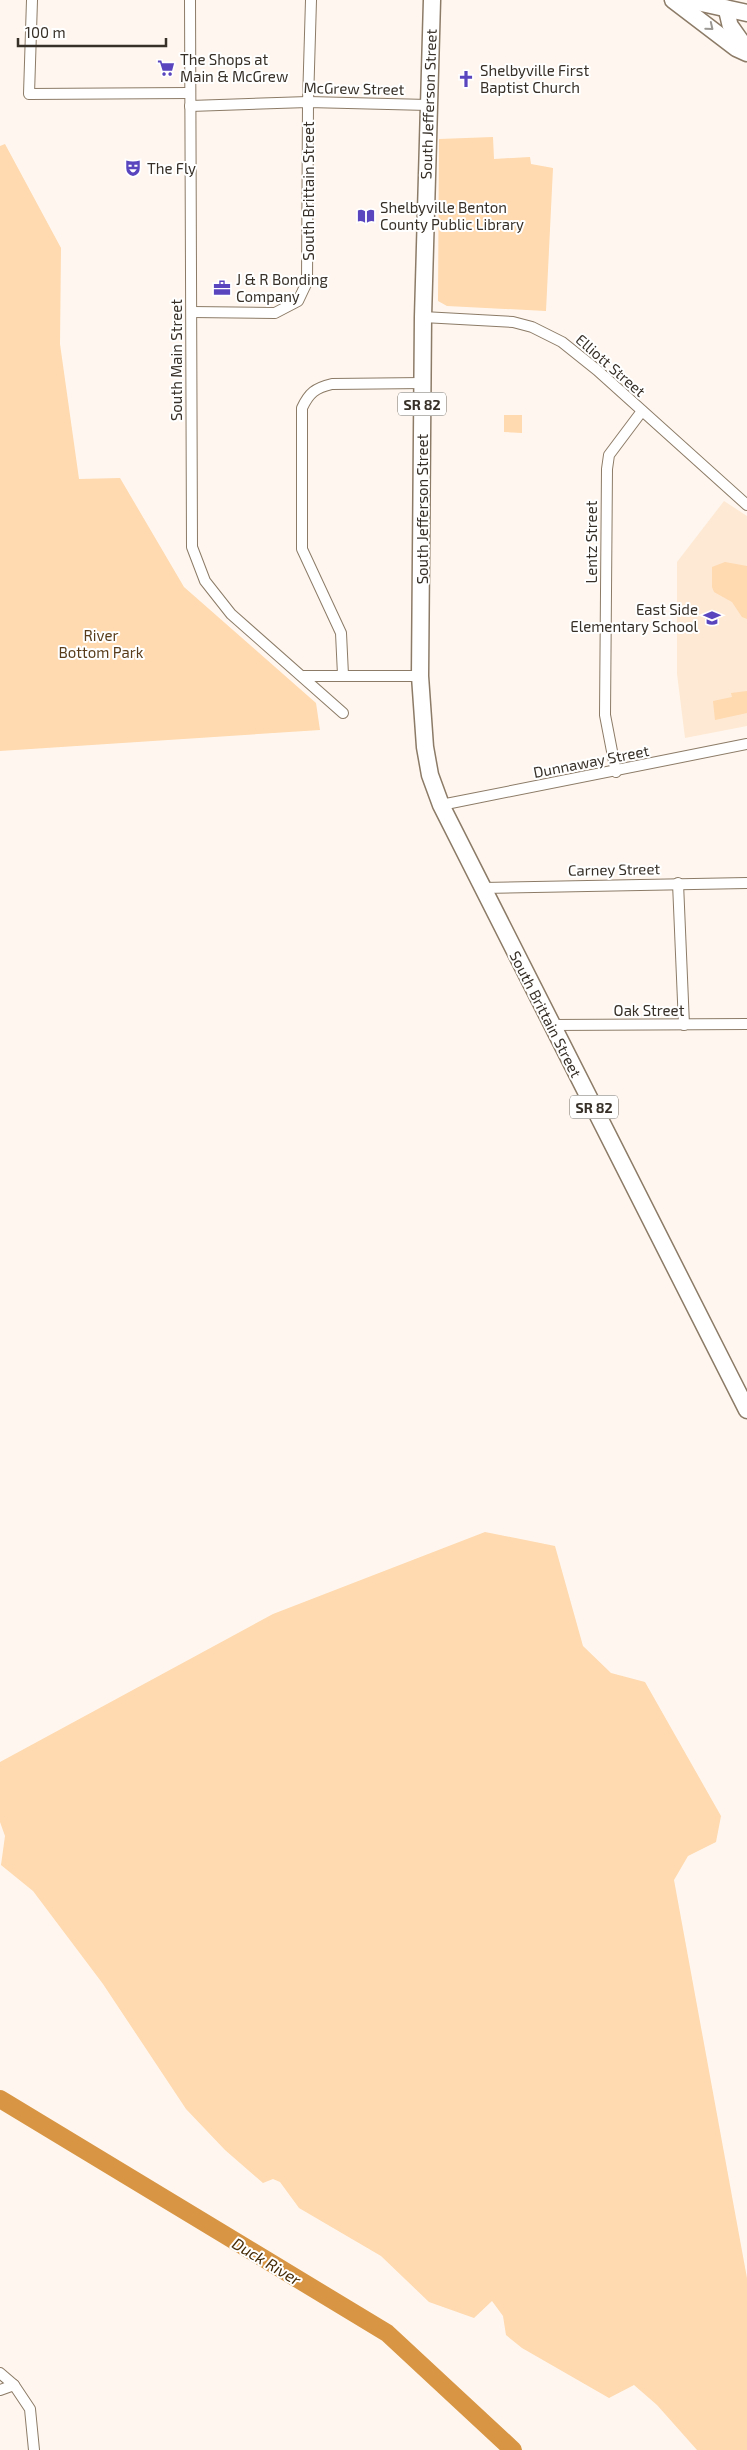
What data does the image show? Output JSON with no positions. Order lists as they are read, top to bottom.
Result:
{
  "streets": {
    "main road": ["South Jefferson Street", "South Brittain Street", "SR 82"],
    "street": [
      "McGrew Street",
      "South Main Street",
      "Elliott Street",
      "Lentz Street",
      "Dunnaway Street",
      "Carney Street",
      "Oak Street"
    ]
  },
  "crossings": [
    ["McGrew Street", "South Jefferson Street"],
    ["McGrew Street", "South Brittain Street"],
    ["McGrew Street", "South Main Street"],
    ["South Jefferson Street", "South Brittain Street"],
    ["South Jefferson Street", "Elliott Street"],
    ["South Jefferson Street", "Dunnaway Street"],
    ["South Brittain Street", "South Main Street"],
    ["South Brittain Street", "Dunnaway Street"],
    ["South Brittain Street", "Carney Street"],
    ["South Brittain Street", "Oak Street"],
    ["Elliott Street", "Lentz Street"],
    ["Lentz Street", "Dunnaway Street"]
  ],
  "water": ["Duck River"],
  "parks": ["River Bottom Park"],
  "places": {
    "supermarket": ["The Shops at Main & McGrew"],
    "church": ["Shelbyville First Baptist Church"],
    "theatre": ["The Fly"],
    "library": ["Shelbyville Benton County Public Library"],
    "office": ["J & R Bonding Company"],
    "school or university": ["East Side Elementary School"]
  },
  "scale_bar": "100 m"
}
